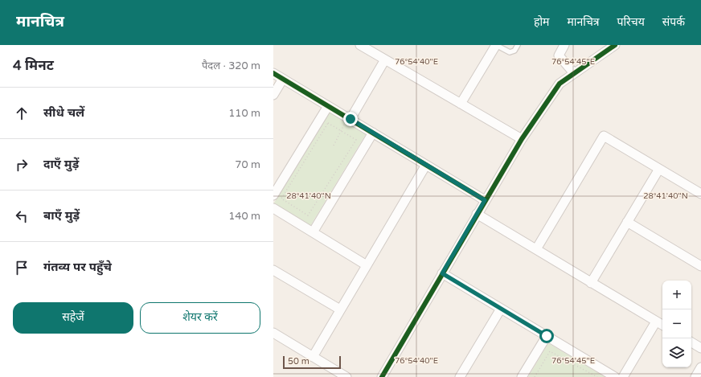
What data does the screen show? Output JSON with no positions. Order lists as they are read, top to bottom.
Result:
{
  "scale_bar": "50 m",
  "page": {
    "header": "मानचित्र",
    "nav": [
      "होम",
      "मानचित्र",
      "परिचय",
      "संपर्क"
    ],
    "heading": ["4 मिनट", "पैदल · 320 m"],
    "list": [
      ["सीधे चलें", "110 m"],
      ["दाएँ मुड़ें", "70 m"],
      ["बाएँ मुड़ें", "140 m"],
      "गंतव्य पर पहुँचे"
    ],
    "map_buttons": ["+", "−"],
    "buttons": ["सहेजें", "शेयर करें"],
    "scale": "50 m"
  },
  "coordinates": ["76°54'40\"E", "76°54'45\"E", "28°41'40\"N"]
}
